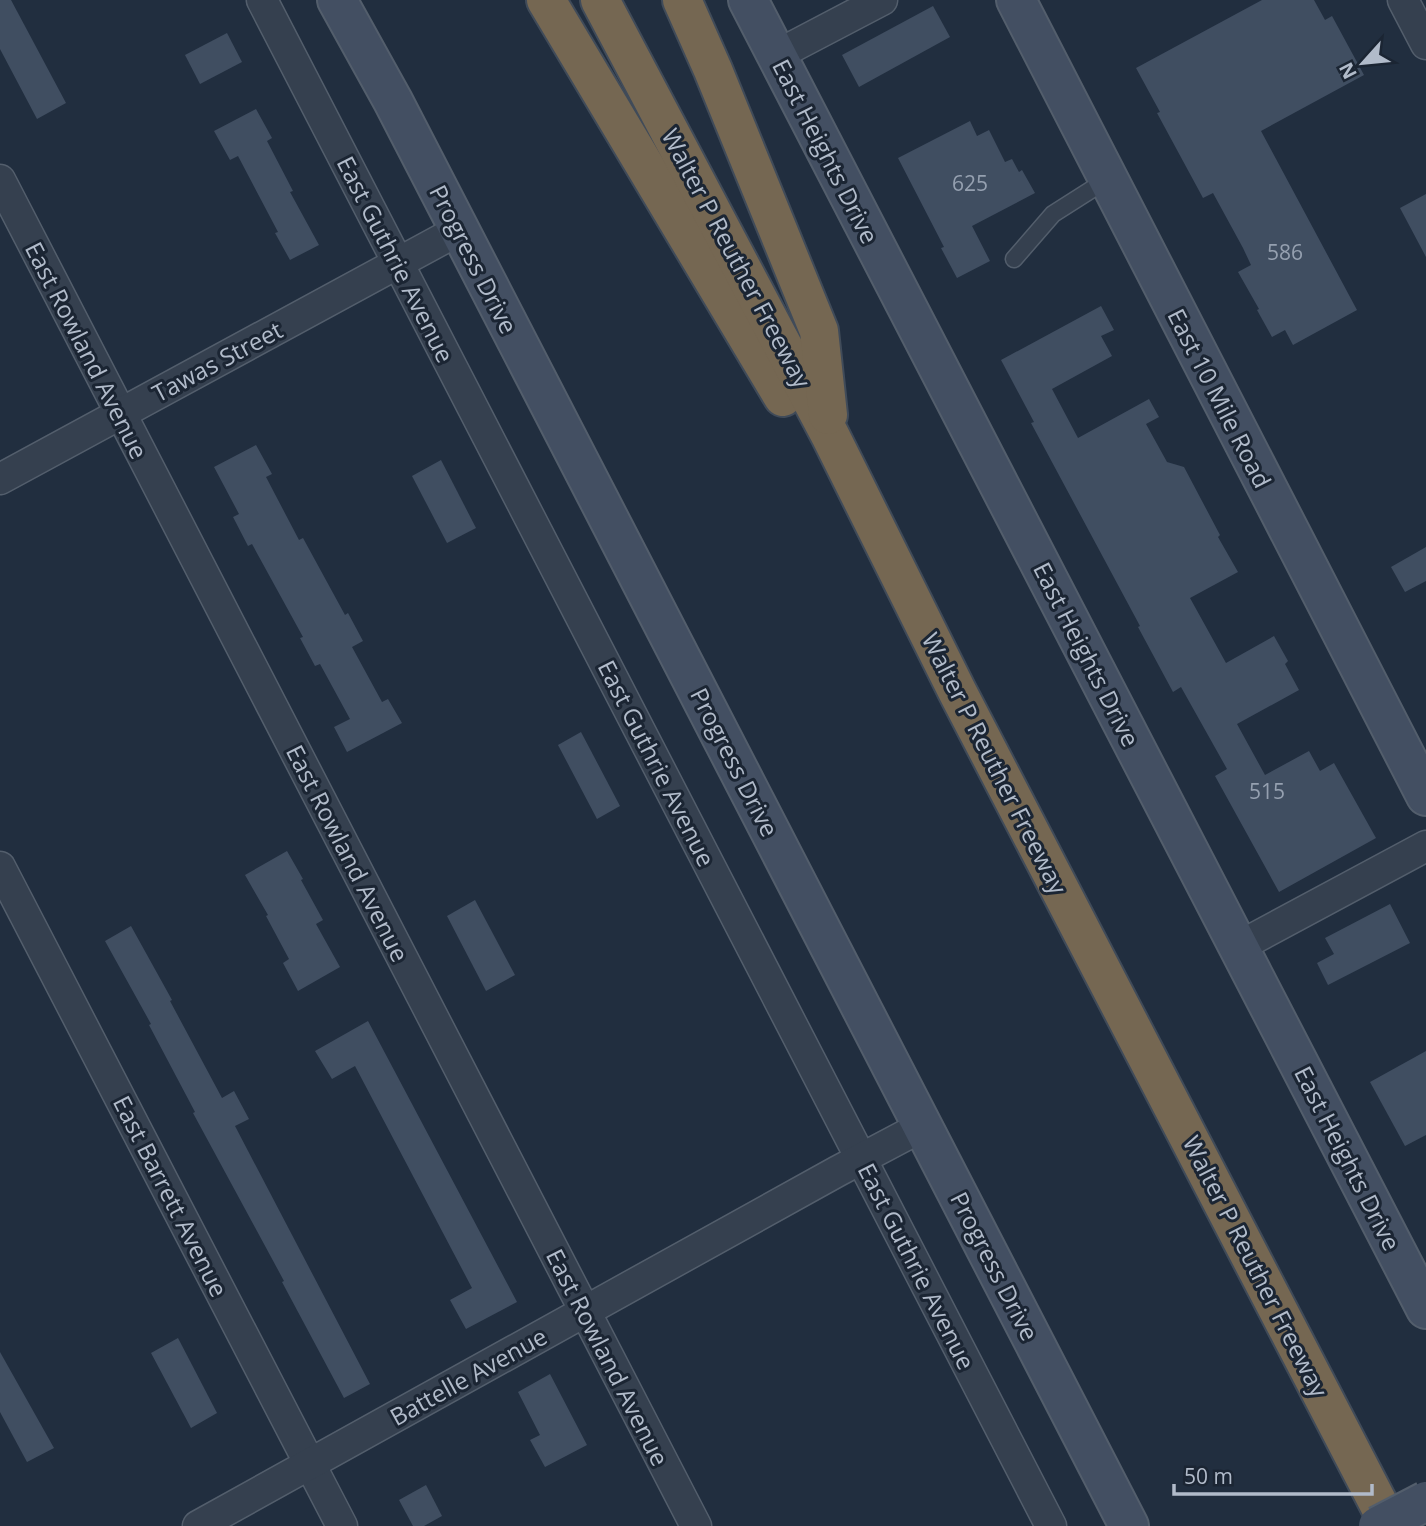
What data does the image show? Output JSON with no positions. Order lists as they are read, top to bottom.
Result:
{
  "streets": {
    "highway": ["Walter P Reuther Freeway"],
    "main road": ["East Heights Drive", "Progress Drive", "East 10 Mile Road"],
    "street": [
      "East Guthrie Avenue",
      "East Rowland Avenue",
      "Tawas Street",
      "East Barrett Avenue",
      "Battelle Avenue"
    ]
  },
  "crossings": [
    ["East Guthrie Avenue", "Tawas Street"],
    ["East Guthrie Avenue", "Battelle Avenue"],
    ["Progress Drive", "Tawas Street"],
    ["Progress Drive", "Battelle Avenue"],
    ["East Rowland Avenue", "Tawas Street"],
    ["East Rowland Avenue", "Battelle Avenue"],
    ["East Barrett Avenue", "Battelle Avenue"]
  ],
  "house_numbers": ["625", "586", "515"],
  "scale_bar": "50 m",
  "north": "bottom left"
}
